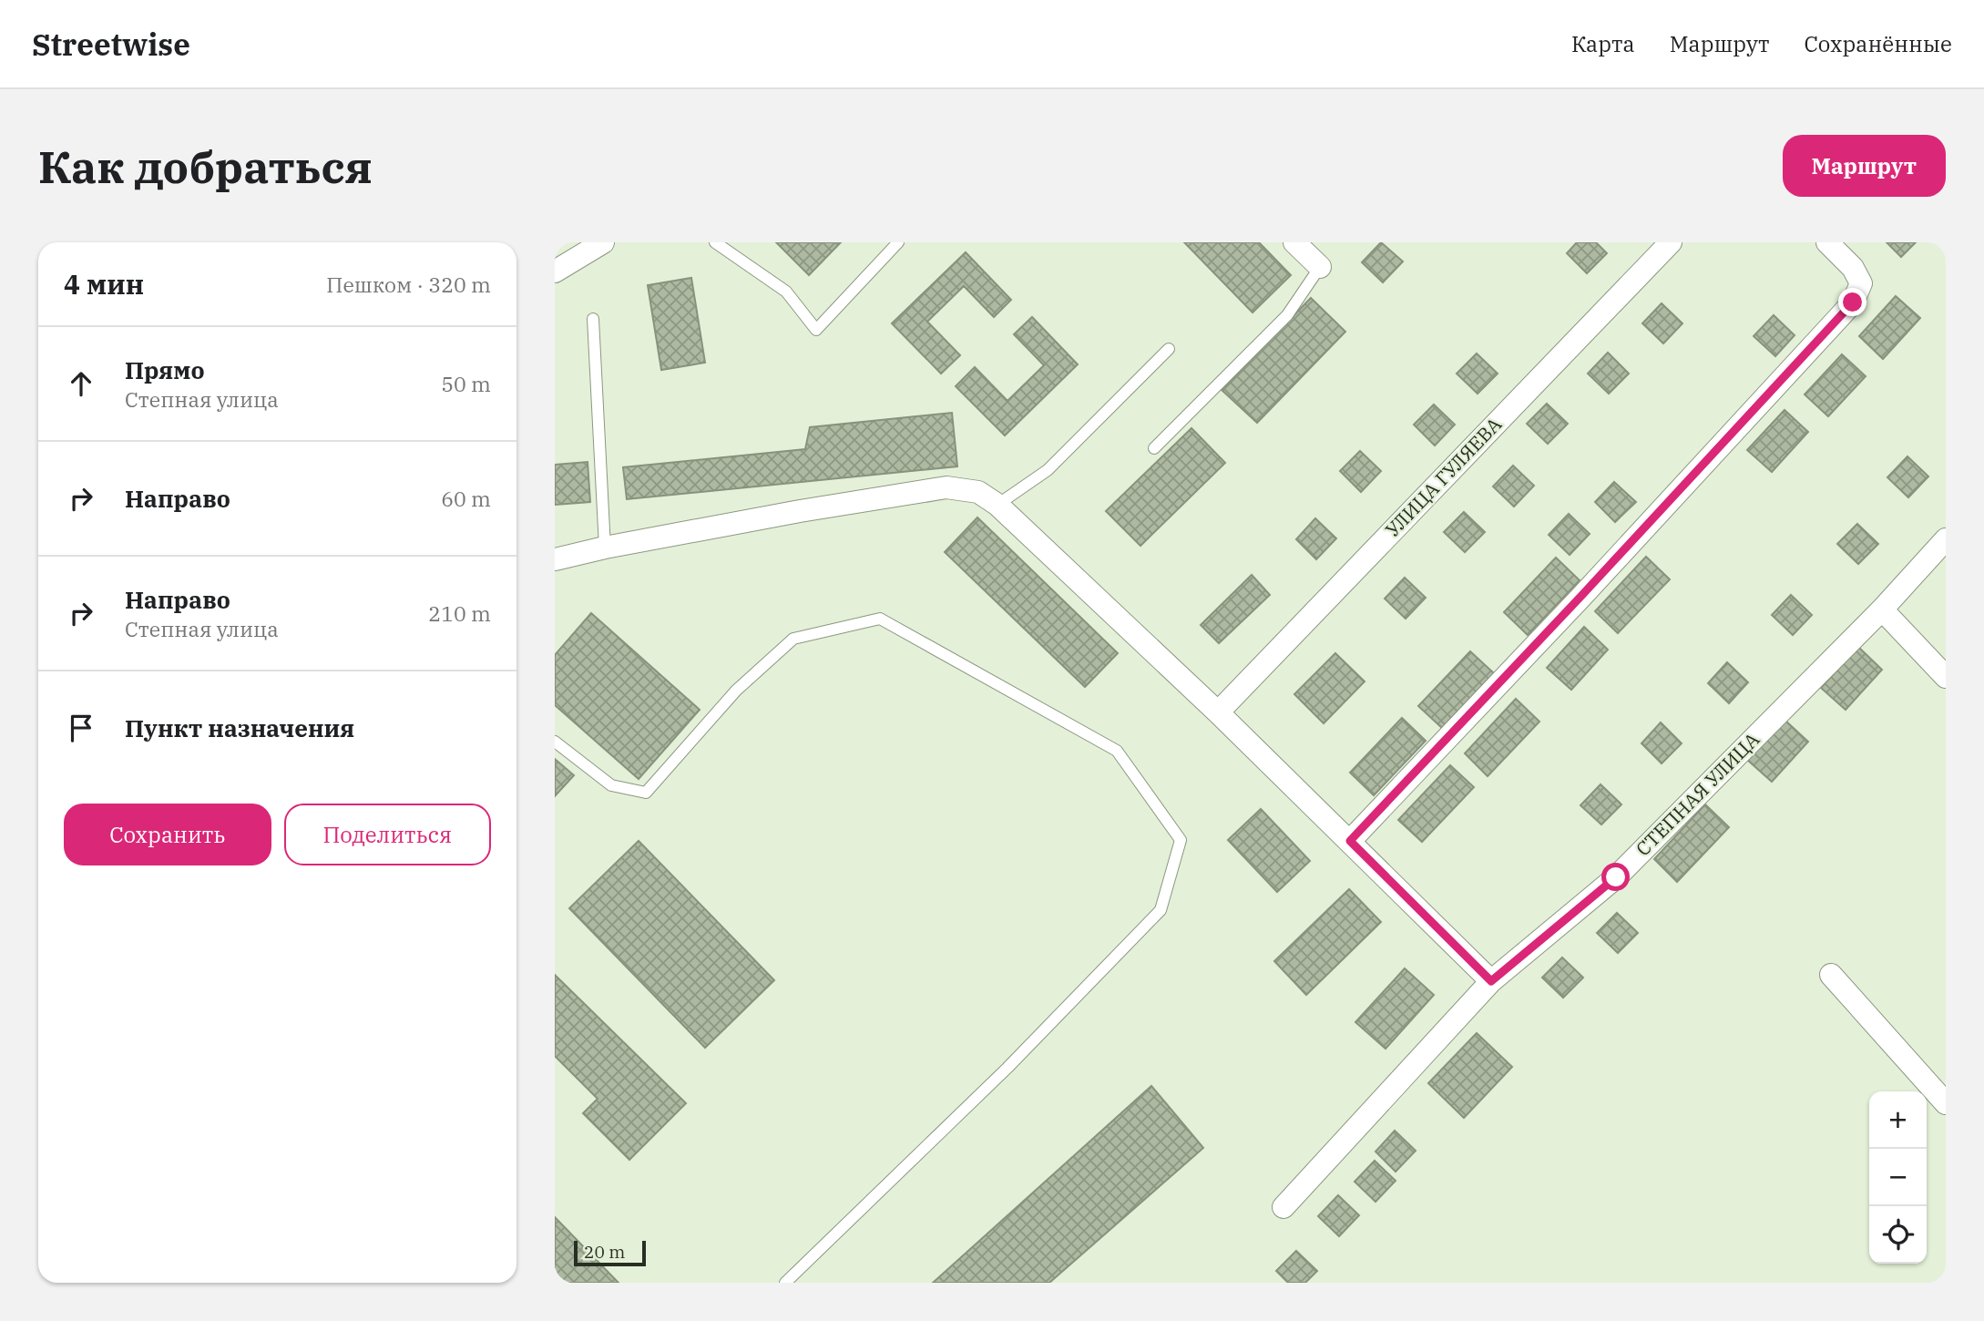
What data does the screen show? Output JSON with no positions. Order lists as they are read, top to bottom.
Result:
{
  "streets": {
    "street": ["УЛИЦА ГУЛЯЕВА", "СТЕПНАЯ УЛИЦА"]
  },
  "scale_bar": "20 m",
  "page": {
    "header": "Streetwise",
    "nav": ["Карта", "Маршрут", "Сохранённые"],
    "buttons": [
      "Маршрут",
      ["Сохранить", "Поделиться"]
    ],
    "title": "Как добраться",
    "heading": ["4 мин", "Пешком · 320 m"],
    "list": [
      ["Прямо", "Степная улица", "50 m"],
      ["Направо", "60 m"],
      ["Направо", "Степная улица", "210 m"],
      "Пункт назначения"
    ],
    "map_buttons": ["+", "−"],
    "scale": "20 m"
  }
}
